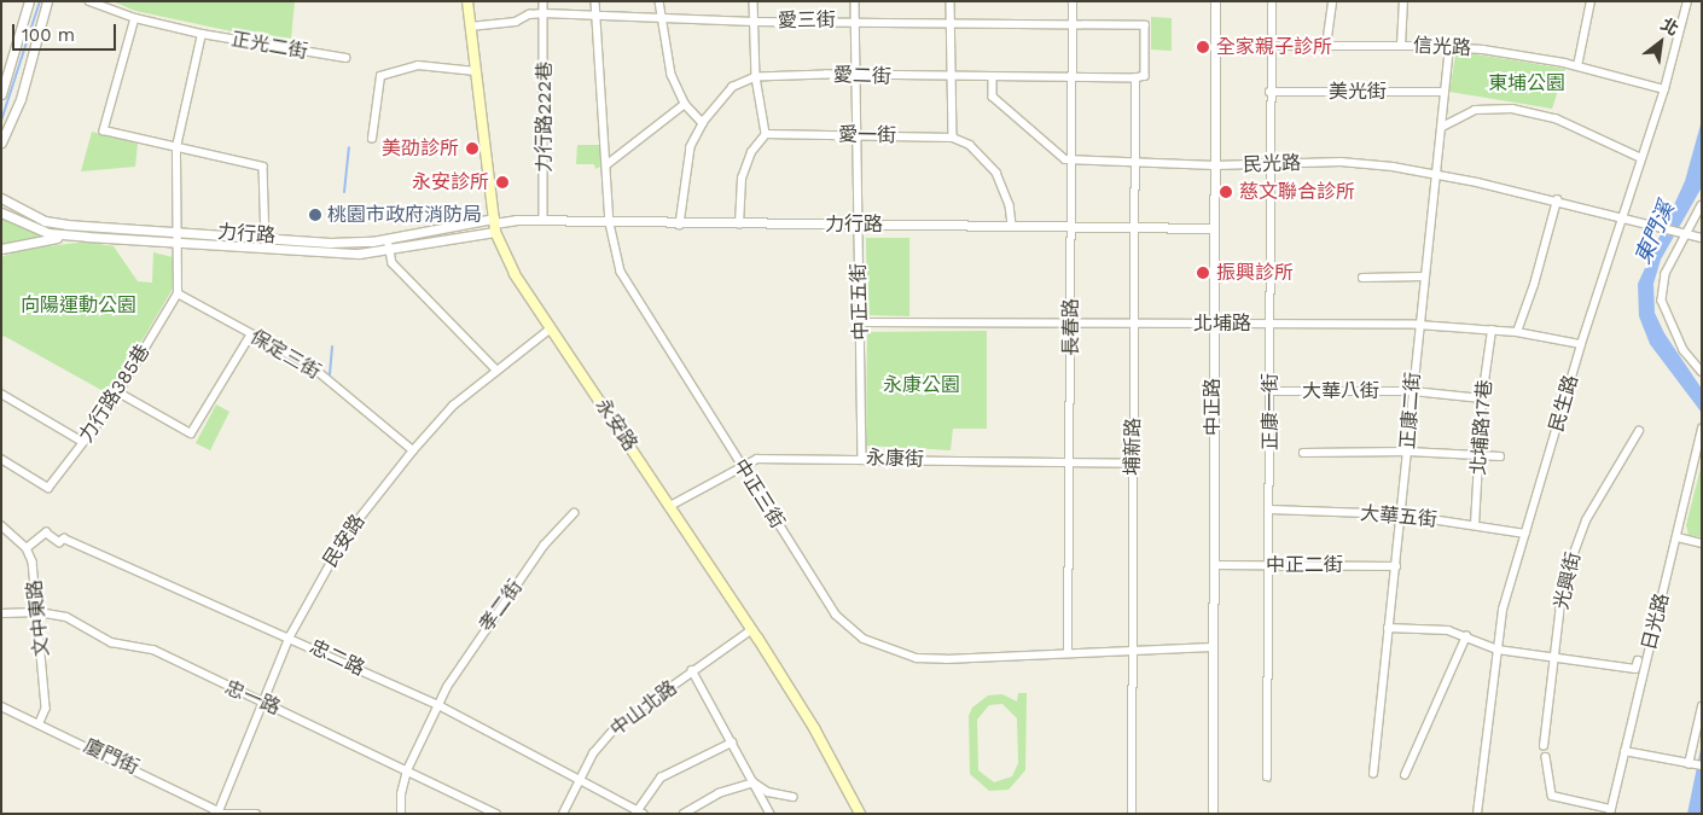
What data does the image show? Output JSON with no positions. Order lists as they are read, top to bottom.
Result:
{
  "streets": {
    "main road": ["永安路"],
    "street": [
      "愛三街",
      "正光二街",
      "信光路",
      "愛二街",
      "美光街",
      "力行路222巷",
      "愛一街",
      "民光路",
      "力行路",
      "中正五街",
      "北埔路",
      "長春路",
      "保定三街",
      "大華八街",
      "力行路385巷",
      "民生路",
      "中正路",
      "正康二街",
      "正康一街",
      "北埔路17巷",
      "埔新路",
      "永康街",
      "中正三街",
      "大華五街",
      "民安路",
      "中正二街",
      "光興街",
      "孝二街",
      "文中東路",
      "日光路",
      "忠二路",
      "忠一路",
      "中山北路",
      "廈門街"
    ]
  },
  "crossings": [
    ["愛三街", "愛二街"],
    ["愛三街", "力行路222巷"],
    ["愛三街", "中正五街"],
    ["愛三街", "長春路"],
    ["愛三街", "永安路"],
    ["愛三街", "中正三街"],
    ["信光路", "民生路"],
    ["信光路", "中正路"],
    ["信光路", "正康二街"],
    ["信光路", "正康一街"],
    ["愛二街", "力行路"],
    ["愛二街", "中正五街"],
    ["愛二街", "長春路"],
    ["愛二街", "埔新路"],
    ["美光街", "正康二街"],
    ["美光街", "正康一街"],
    ["力行路222巷", "力行路"],
    ["愛一街", "中正五街"],
    ["民光路", "長春路"],
    ["民光路", "民生路"],
    ["民光路", "中正路"],
    ["民光路", "正康二街"],
    ["民光路", "正康一街"],
    ["民光路", "埔新路"],
    ["力行路", "中正五街"],
    ["力行路", "長春路"],
    ["力行路", "中正路"],
    ["力行路", "永安路"],
    ["力行路", "埔新路"],
    ["力行路", "中正三街"],
    ["中正五街", "北埔路"],
    ["中正五街", "永康街"],
    ["北埔路", "長春路"],
    ["北埔路", "民生路"],
    ["北埔路", "中正路"],
    ["北埔路", "正康二街"],
    ["北埔路", "正康一街"],
    ["北埔路", "北埔路17巷"],
    ["北埔路", "埔新路"],
    ["長春路", "永康街"],
    ["長春路", "中正三街"],
    ["保定三街", "力行路385巷"],
    ["保定三街", "民安路"],
    ["大華八街", "正康二街"],
    ["大華八街", "正康一街"],
    ["大華八街", "北埔路17巷"],
    ["民生路", "大華五街"],
    ["中正路", "中正三街"],
    ["中正路", "中正二街"],
    ["正康二街", "大華五街"],
    ["正康二街", "中正二街"],
    ["正康一街", "大華五街"],
    ["正康一街", "中正二街"],
    ["永安路", "永康街"],
    ["永安路", "民安路"],
    ["永安路", "中山北路"],
    ["北埔路17巷", "大華五街"],
    ["埔新路", "永康街"],
    ["埔新路", "中正三街"],
    ["永康街", "中正三街"],
    ["民安路", "忠二路"],
    ["民安路", "忠一路"],
    ["民安路", "廈門街"],
    ["孝二街", "忠二路"],
    ["孝二街", "忠一路"],
    ["文中東路", "忠二路"],
    ["文中東路", "忠一路"],
    ["文中東路", "廈門街"],
    ["忠二路", "中山北路"]
  ],
  "water": ["東門溪"],
  "parks": ["東埔公園", "向陽運動公園", "永康公園"],
  "places": [
    "全家親子診所",
    "美劭診所",
    "永安診所",
    "慈文聯合診所",
    "桃園市政府消防局",
    "振興診所"
  ],
  "scale_bar": "100 m",
  "north": "top right"
}
